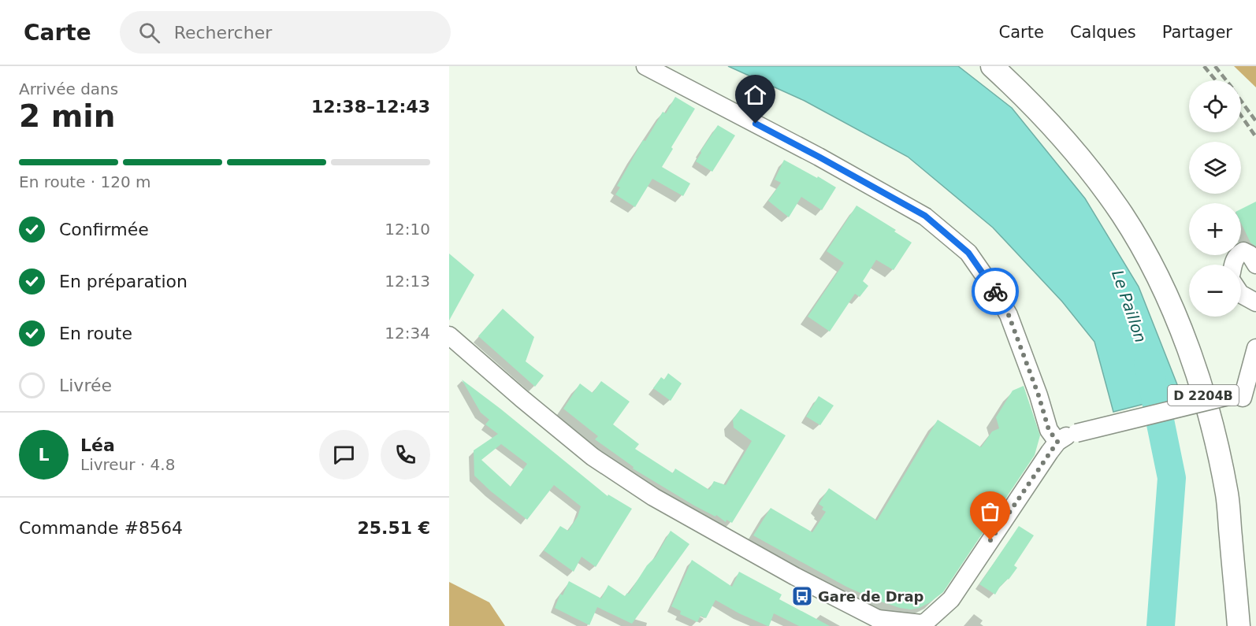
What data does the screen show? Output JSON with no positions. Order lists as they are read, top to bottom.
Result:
{
  "streets": {
    "main road": ["D 2204B"]
  },
  "water": ["Le Paillon"],
  "places": {
    "bus stop": ["Gare de Drap"]
  },
  "page": {
    "header": "Carte",
    "search": "Rechercher",
    "nav": ["Carte", "Calques", "Partager"],
    "heading": ["2 min", "Arrivée dans", "12:38–12:43"],
    "panel": [
      "Léa",
      "Livreur · 4.8",
      "Commande #8564",
      "25.51 €"
    ],
    "map_buttons": ["+", "−"],
    "bar": "En route · 120 m",
    "list": [
      ["Confirmée", "12:10"],
      ["En préparation", "12:13"],
      ["En route", "12:34"],
      "Livrée"
    ],
    "round": "L"
  }
}
